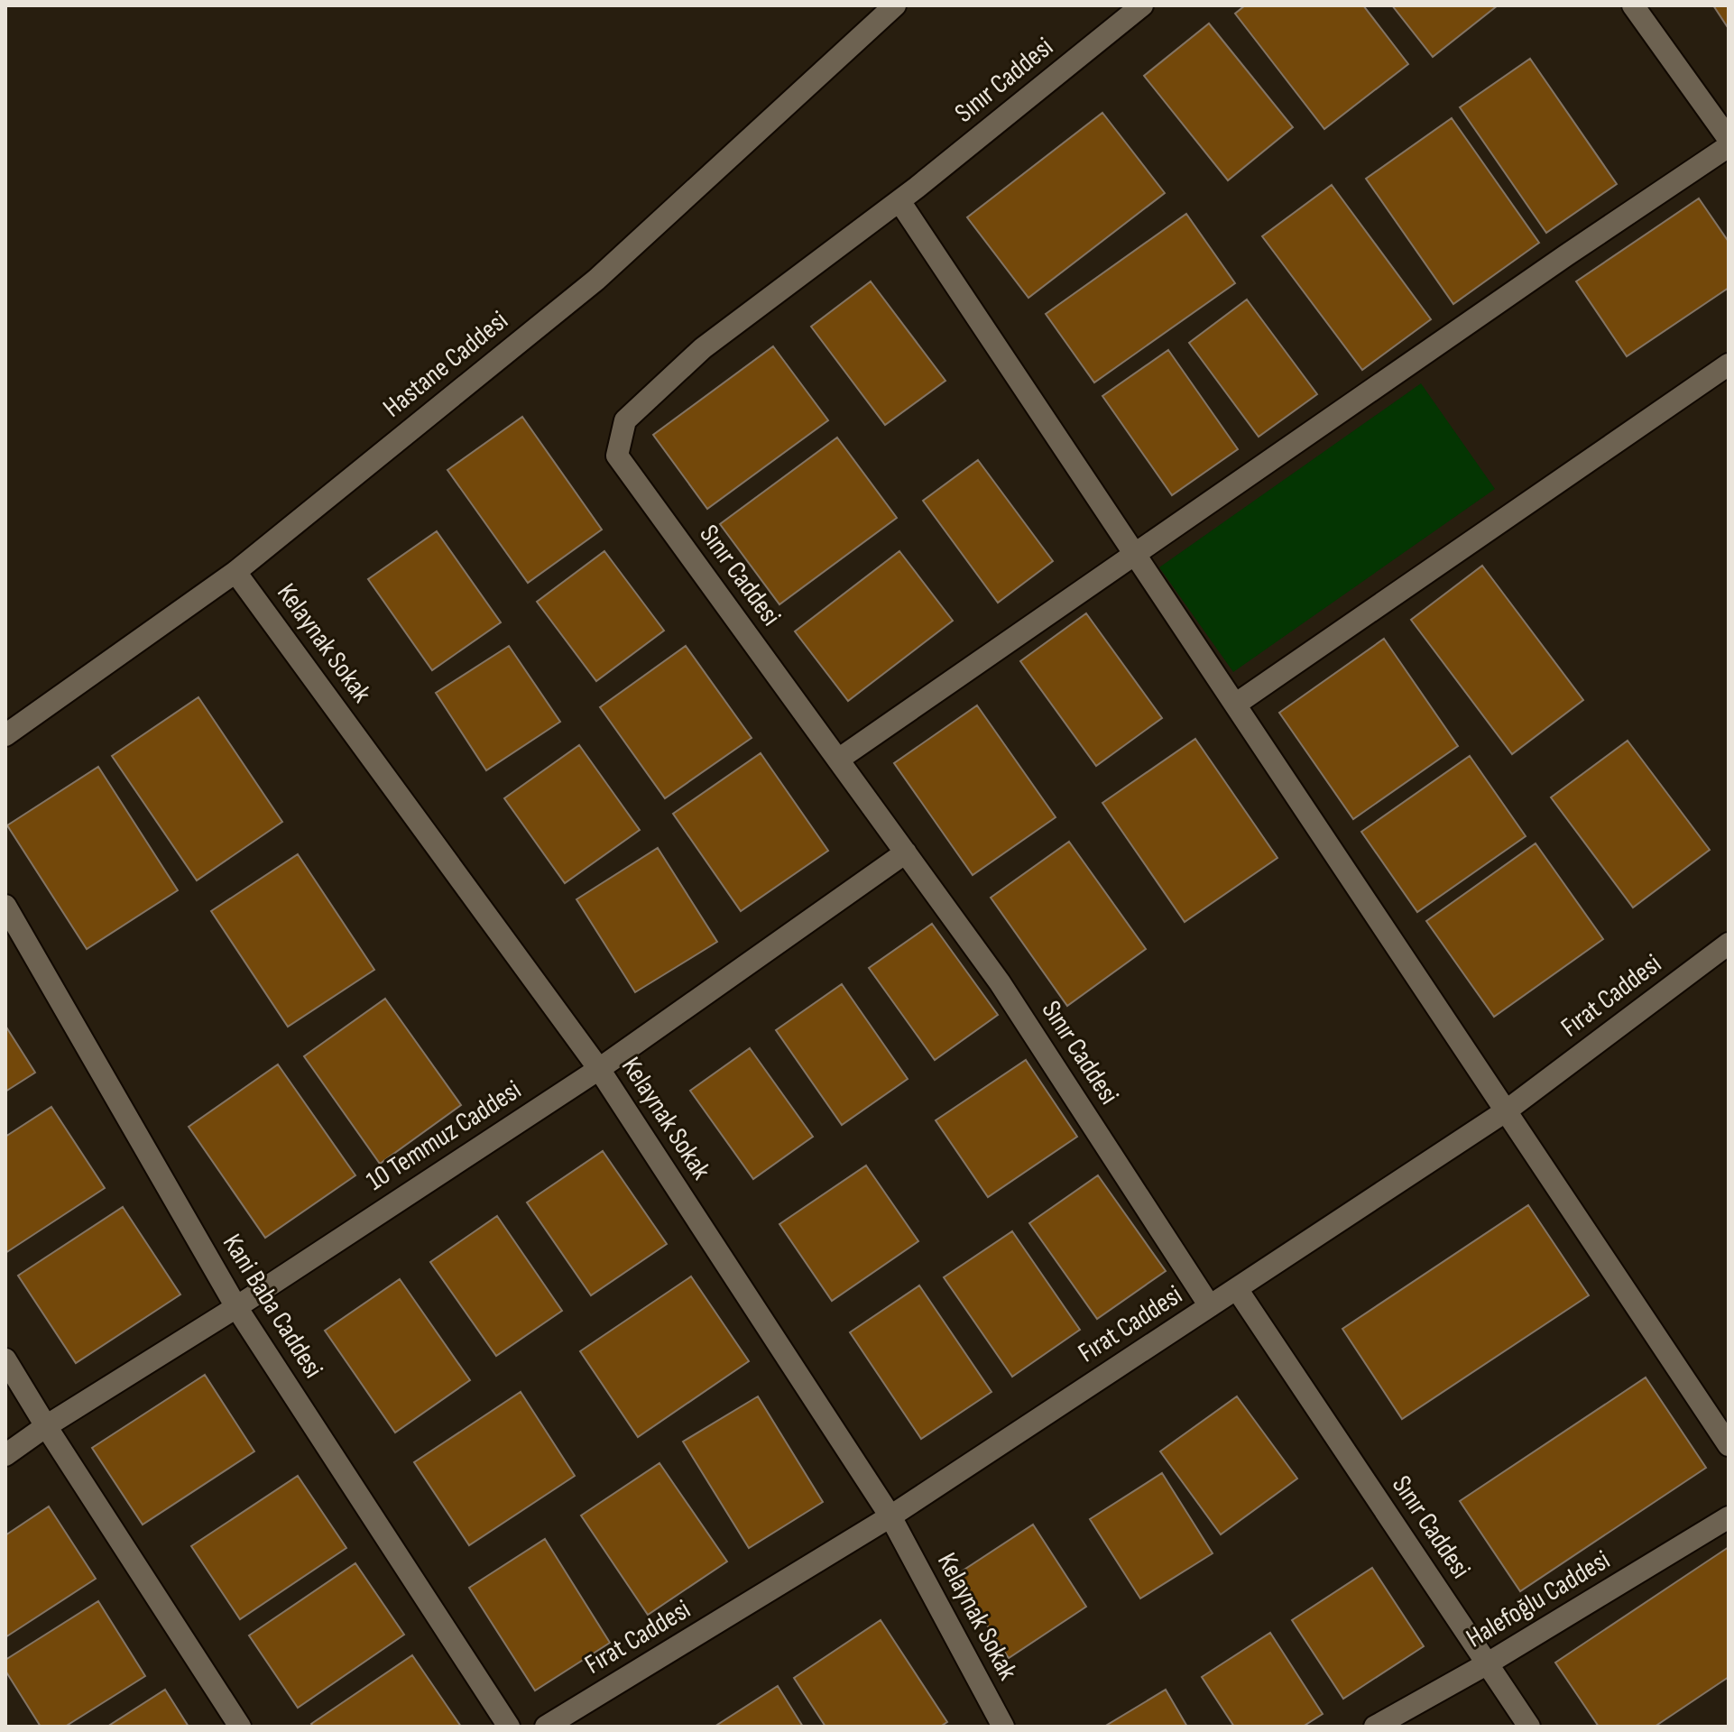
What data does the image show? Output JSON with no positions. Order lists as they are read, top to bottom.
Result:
{
  "streets": {
    "street": [
      "Sınır Caddesi",
      "Hastane Caddesi",
      "Kelaynak Sokak",
      "Fırat Caddesi",
      "10 Temmuz Caddesi",
      "Kani Baba Caddesi",
      "Halefoğlu Caddesi"
    ]
  },
  "crossings": [
    ["Sınır Caddesi", "Fırat Caddesi"],
    ["Sınır Caddesi", "10 Temmuz Caddesi"],
    ["Sınır Caddesi", "Halefoğlu Caddesi"],
    ["Hastane Caddesi", "Kelaynak Sokak"],
    ["Kelaynak Sokak", "Fırat Caddesi"],
    ["Kelaynak Sokak", "10 Temmuz Caddesi"],
    ["10 Temmuz Caddesi", "Kani Baba Caddesi"]
  ]
}
